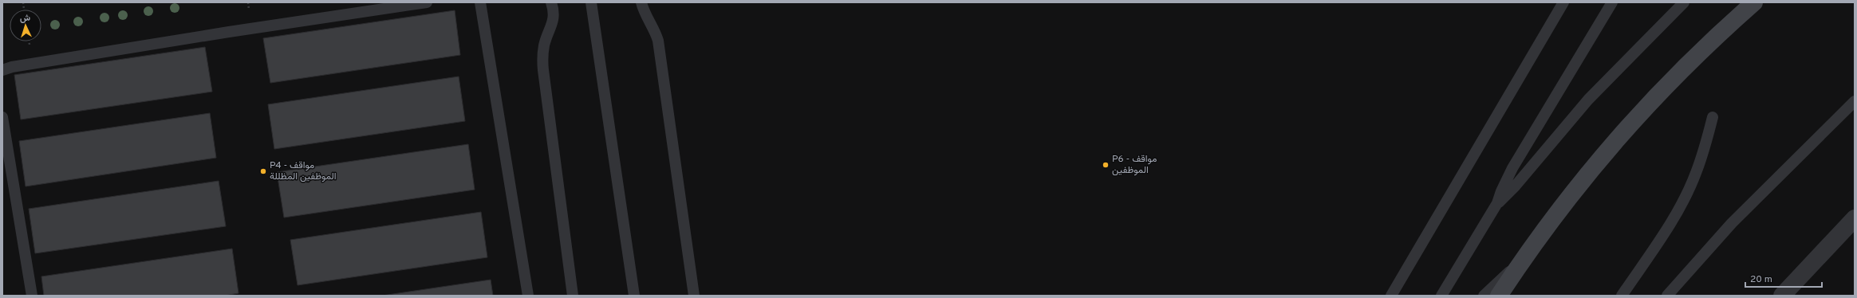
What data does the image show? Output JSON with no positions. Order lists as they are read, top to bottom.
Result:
{
  "places": ["P6 - مواقف الموظفين", "P4 - مواقف الموظفين المظللة"],
  "scale_bar": "20 m",
  "north": "top"
}
